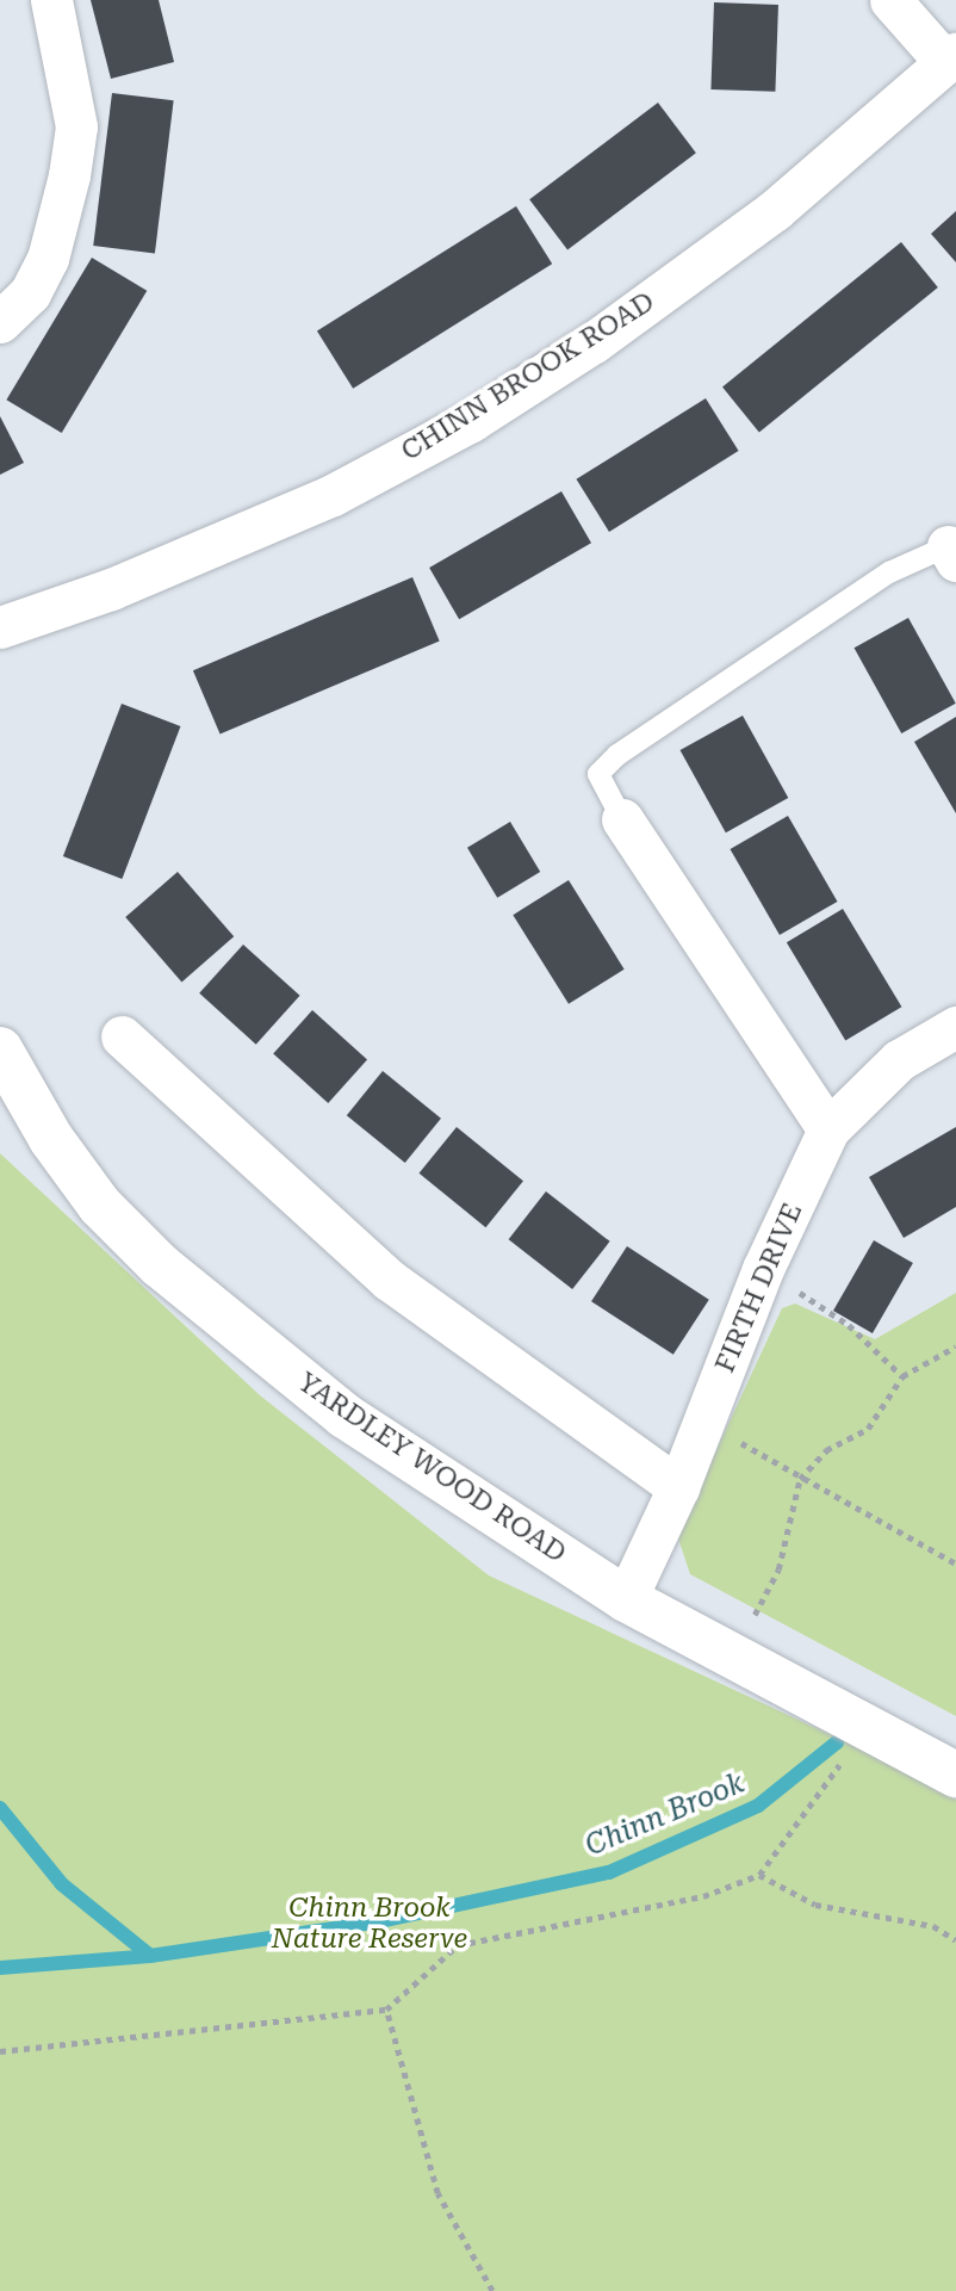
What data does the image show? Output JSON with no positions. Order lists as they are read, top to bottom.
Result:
{
  "streets": {
    "street": ["CHINN BROOK ROAD", "FIRTH DRIVE", "YARDLEY WOOD ROAD"]
  },
  "crossings": [
    ["FIRTH DRIVE", "YARDLEY WOOD ROAD"]
  ],
  "water": ["Chinn Brook"],
  "parks": ["Chinn Brook Nature Reserve"]
}
